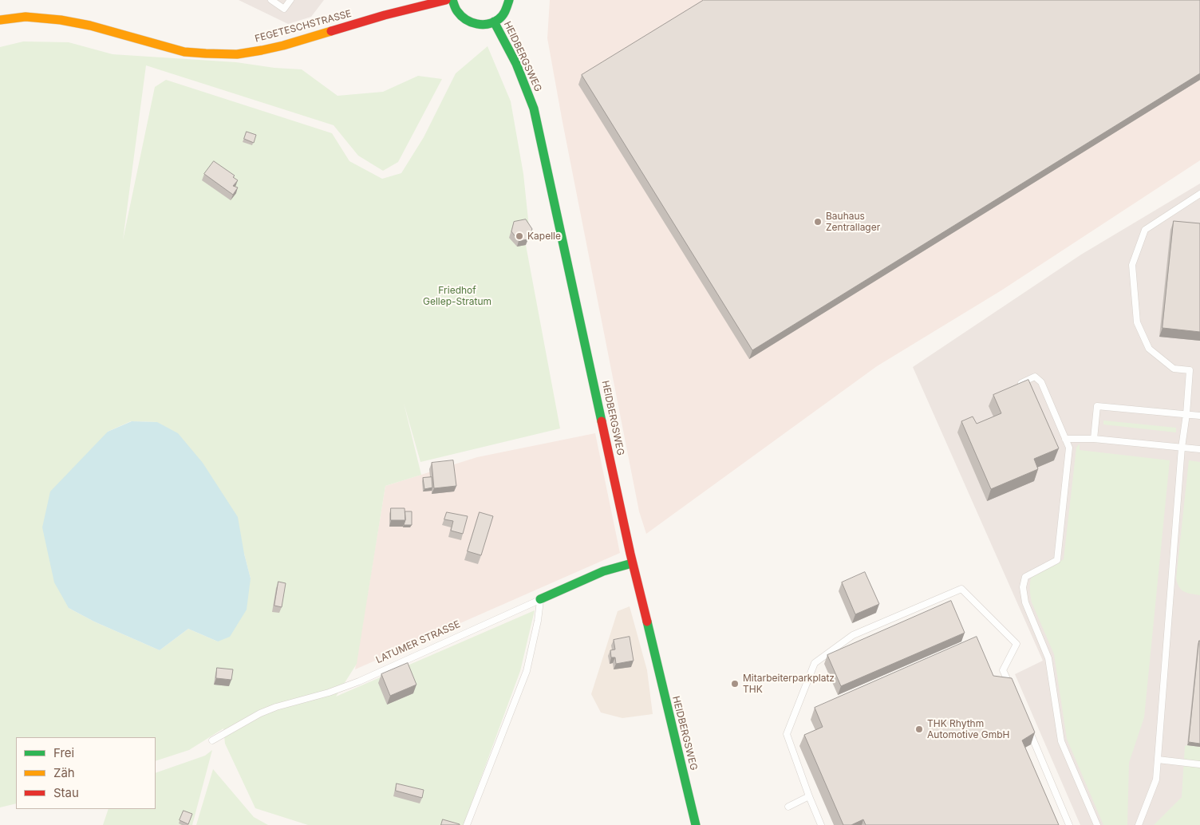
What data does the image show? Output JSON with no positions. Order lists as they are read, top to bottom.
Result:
{
  "streets": {
    "street": ["FEGETESCHSTRASSE", "HEIDBERGSWEG", "LATUMER STRASSE"]
  },
  "crossings": [
    ["HEIDBERGSWEG", "LATUMER STRASSE"]
  ],
  "parks": ["Friedhof Gellep-Stratum"],
  "places": [
    "Bauhaus Zentrallager",
    "Kapelle",
    "Mitarbeiterparkplatz THK",
    "THK Rhythm Automotive GmbH"
  ],
  "legend": ["Frei", "Zäh", "Stau"]
}
